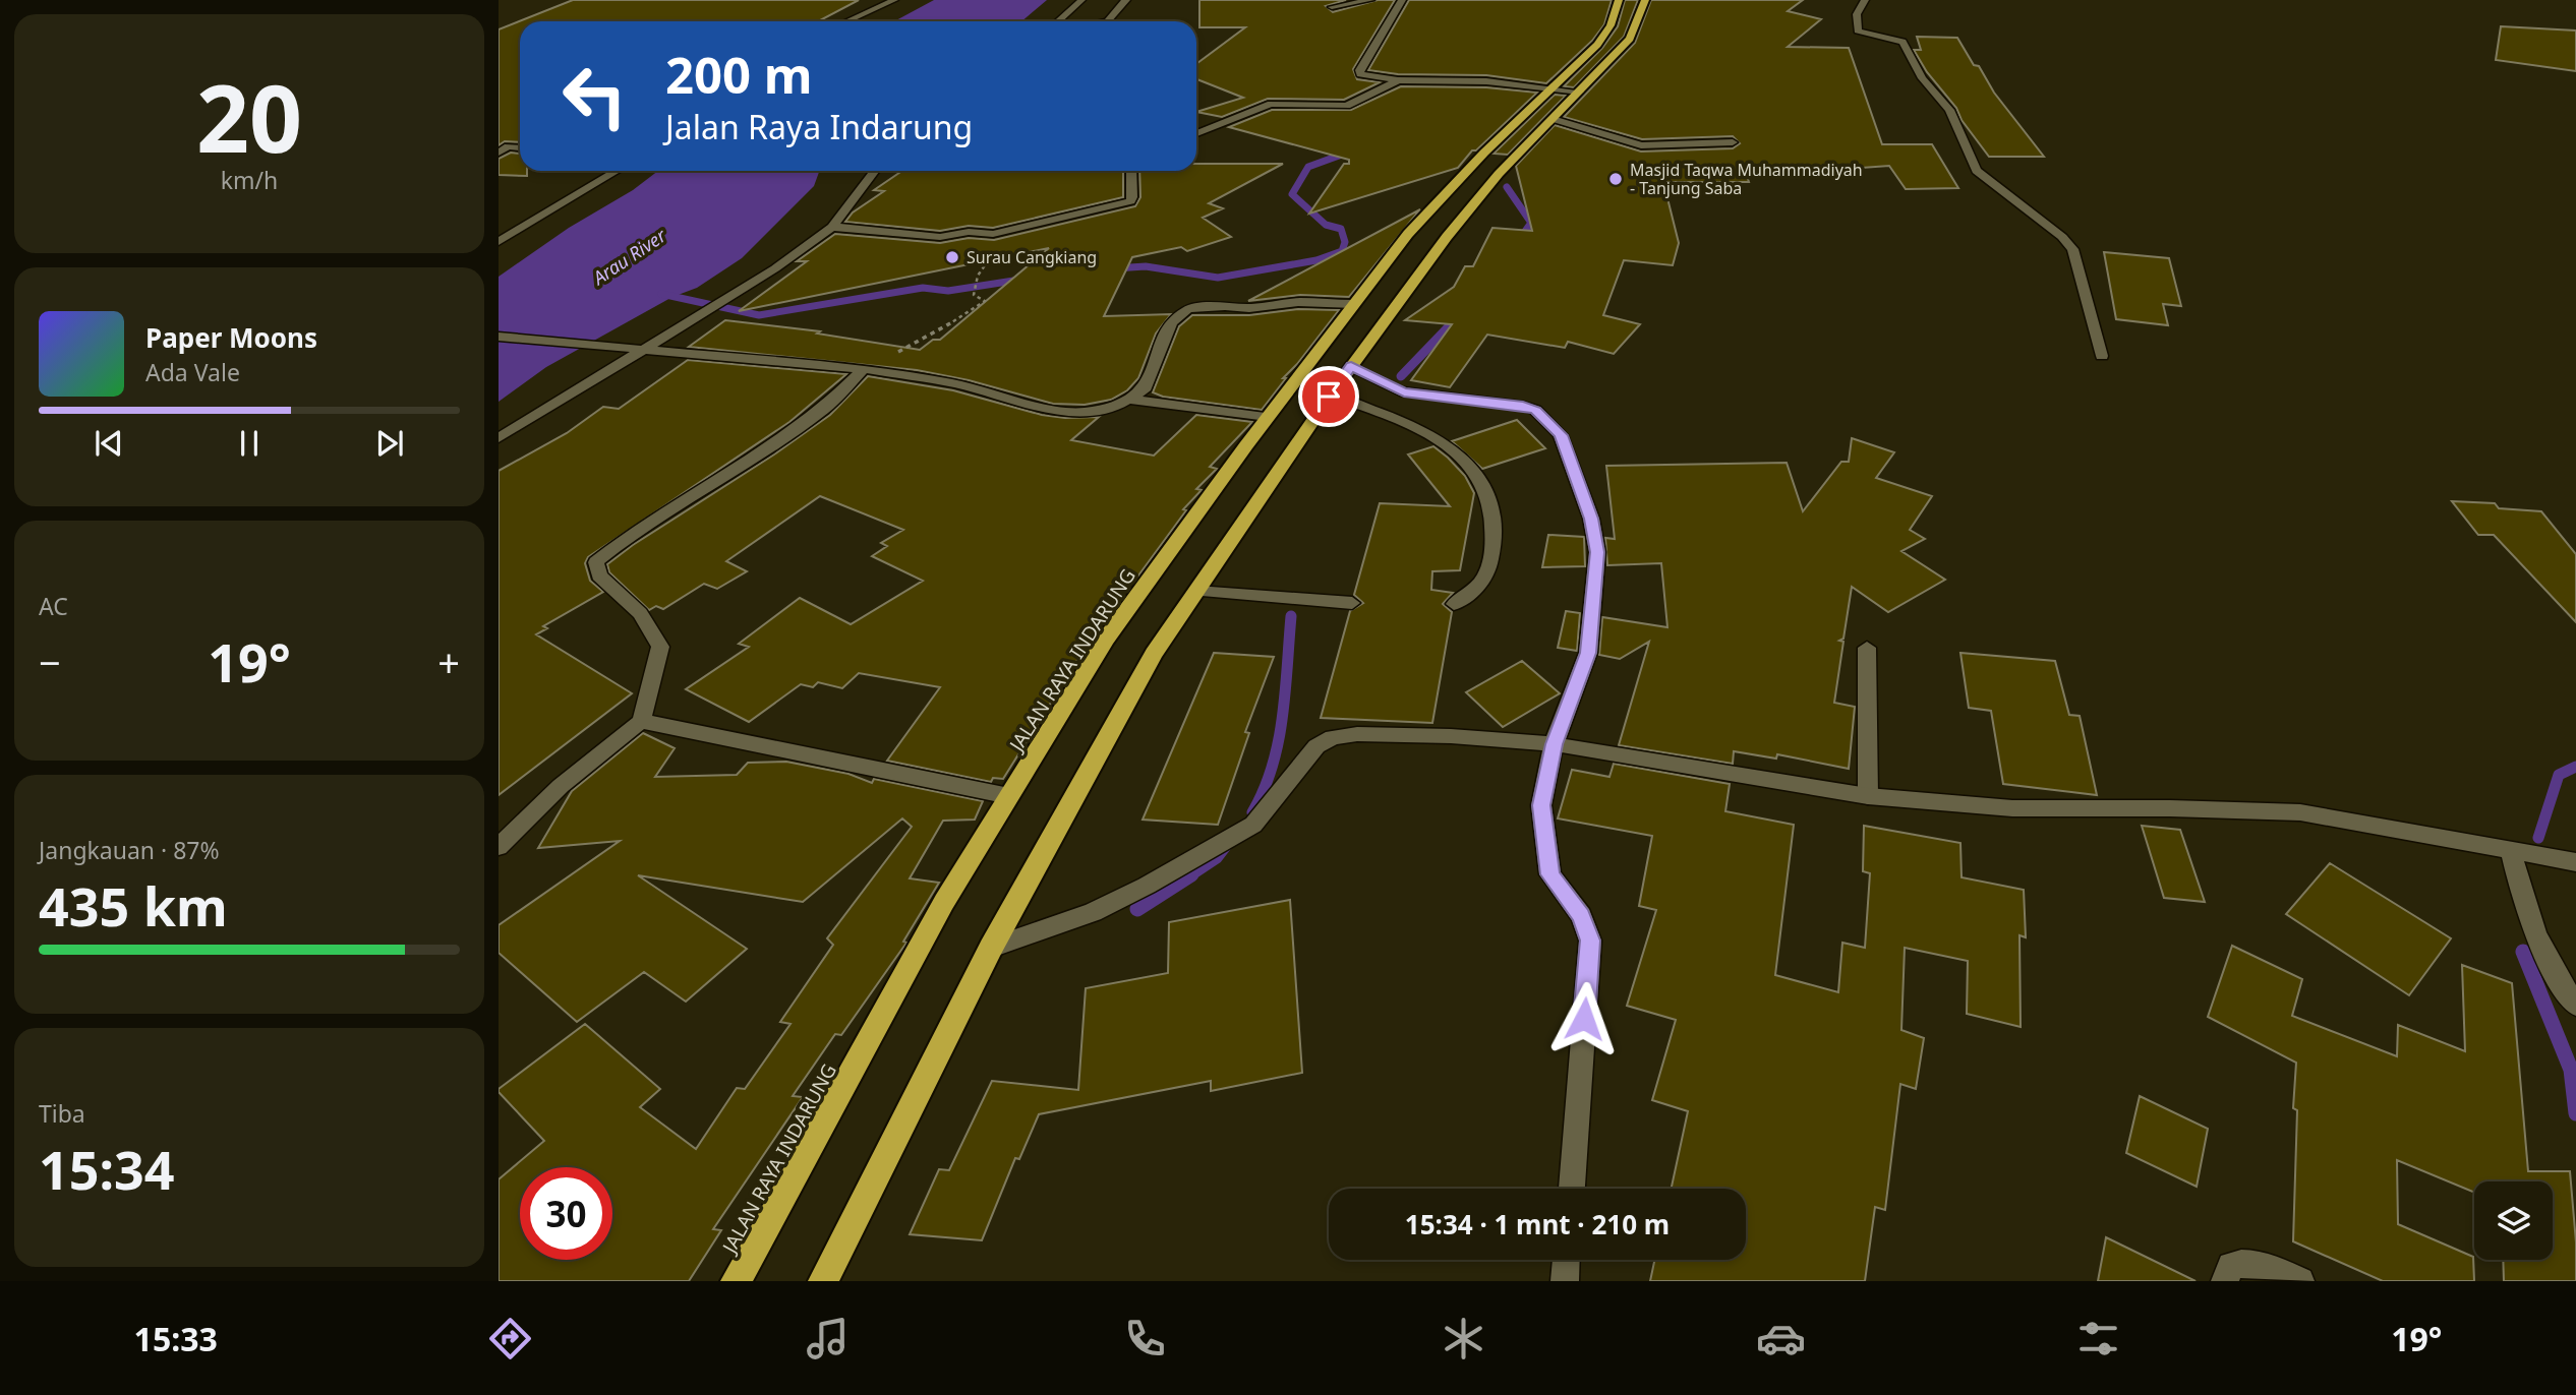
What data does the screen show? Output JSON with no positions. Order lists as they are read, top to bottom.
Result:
{
  "streets": {
    "highway": ["JALAN RAYA INDARUNG"]
  },
  "water": ["Arau River"],
  "places": ["Masjid Taqwa Muhammadiyah - Tanjung Saba", "Surau Cangkiang"],
  "page": {
    "tile": [
      ["20", "km/h"],
      "AC",
      ["Jangkauan · 87%", "435 km"],
      ["Tiba", "15:34"]
    ],
    "turn": ["200 m", "Jalan Raya Indarung"],
    "song": ["Paper Moons", "Ada Vale"],
    "heat": ["−", "19°", "+"],
    "limit": "30",
    "trip": "15:34 · 1 mnt · 210 m",
    "tabs": ["15:33", "19°"]
  }
}
